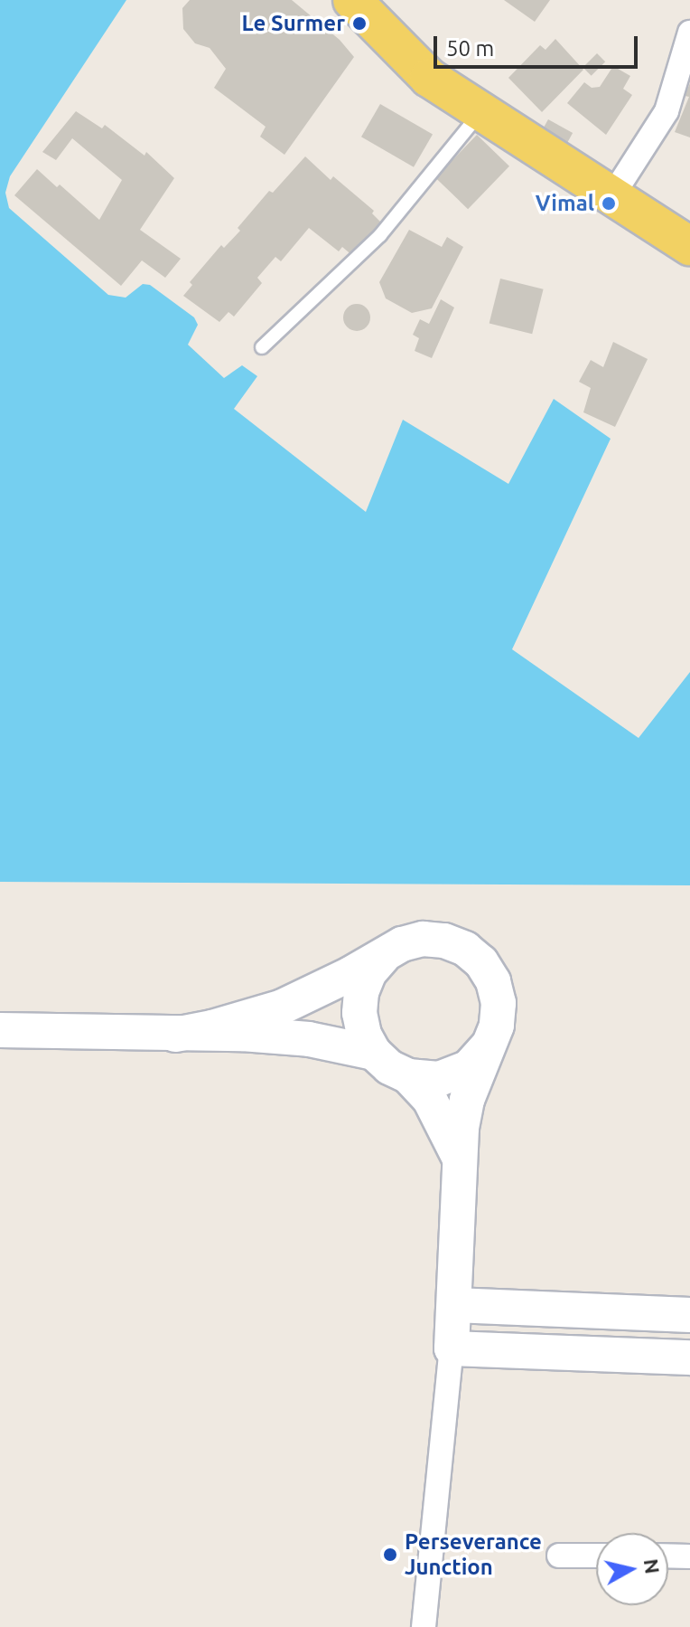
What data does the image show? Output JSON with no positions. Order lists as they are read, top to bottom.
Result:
{
  "places": ["Le Surmer", "Vimal", "Perseverance Junction"],
  "scale_bar": "50 m",
  "north": "right"
}
